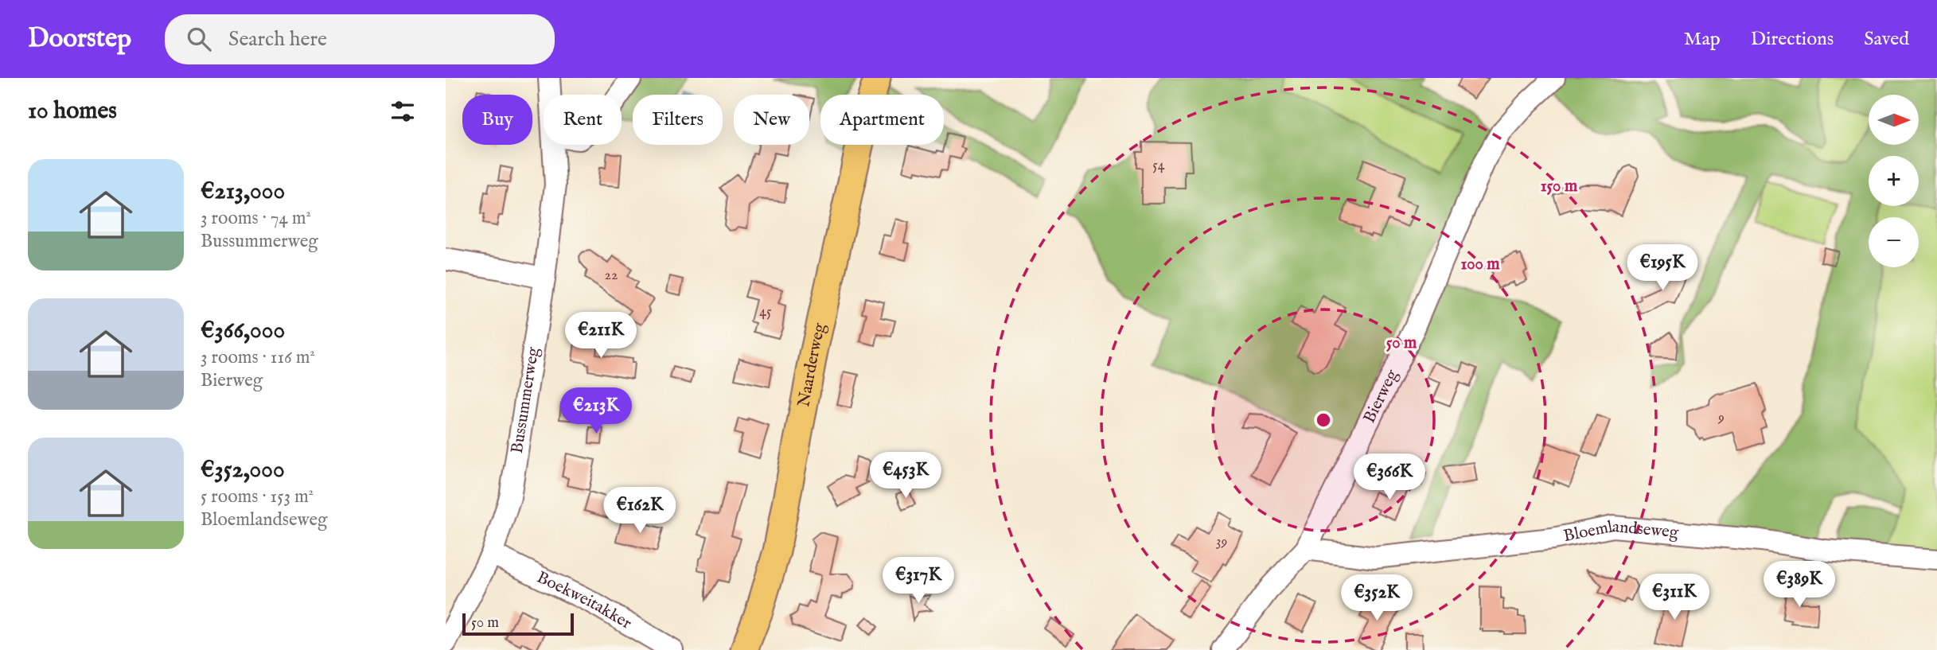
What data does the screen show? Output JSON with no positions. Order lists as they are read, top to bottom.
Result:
{
  "streets": {
    "main road": ["Naarderweg"],
    "street": [
      "Bierweg",
      "Bussummerweg",
      "Bloemlandseweg",
      "Boekweitakker"
    ]
  },
  "crossings": [
    ["Bierweg", "Bloemlandseweg"],
    ["Bussummerweg", "Boekweitakker"]
  ],
  "house_numbers": [
    "54",
    "22",
    "45",
    "9",
    "39"
  ],
  "scale_bar": "50 m",
  "north": "right",
  "page": {
    "header": "Doorstep",
    "search": "Search here",
    "nav": ["Map", "Directions", "Saved"],
    "heading": "10 homes",
    "map_buttons": ["+", "−"],
    "chip": [
      "Buy",
      "Rent",
      "Filters",
      "New",
      "Apartment"
    ],
    "list": [
      {
        "name": "€213,000",
        "note": "3 rooms · 74 m² · Bussummerweg"
      },
      {
        "name": "€366,000",
        "note": "3 rooms · 116 m² · Bierweg"
      },
      {
        "name": "€352,000",
        "note": "5 rooms · 153 m² · Bloemlandseweg"
      }
    ],
    "price": [
      "€195K",
      "€211K",
      "€213K",
      "€453K",
      "€366K",
      "€162K",
      "€317K",
      "€389K",
      "€311K",
      "€352K"
    ],
    "scale": "50 m"
  },
  "rings": ["150 m", "100 m", "50 m"]
}
